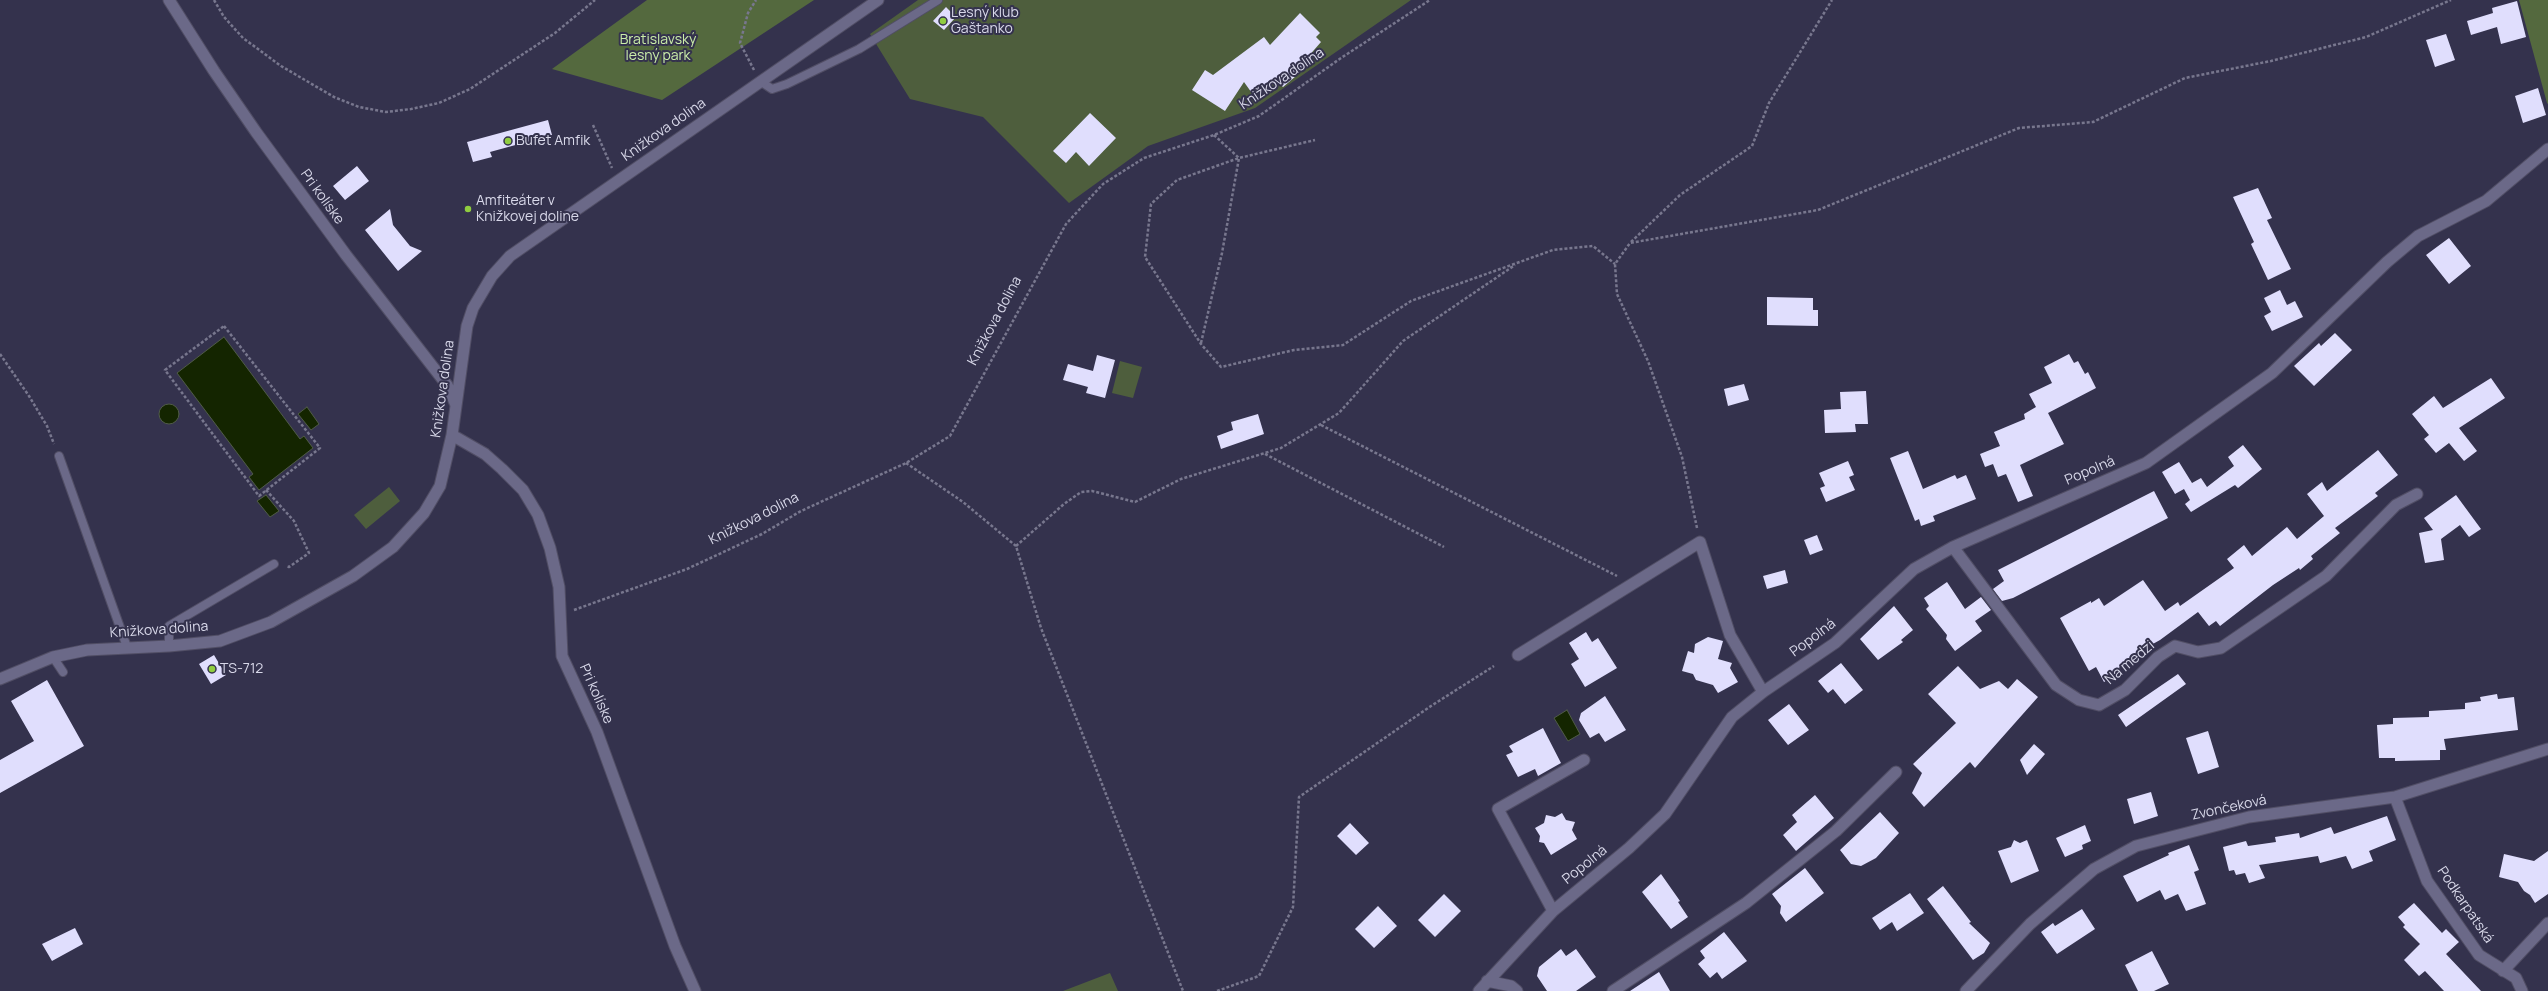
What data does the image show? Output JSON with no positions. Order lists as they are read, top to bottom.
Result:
{
  "streets": {
    "street": [
      "Knižkova dolina",
      "Pri kolíske",
      "Popolná",
      "Na medzi",
      "Zvončeková",
      "Podkarpatská"
    ]
  },
  "crossings": [
    ["Knižkova dolina", "Pri kolíske"],
    ["Popolná", "Na medzi"],
    ["Zvončeková", "Podkarpatská"]
  ],
  "parks": ["Bratislavský lesný park"],
  "places": [
    "Lesný klub Gaštanko",
    "Bufet Amfik",
    "Amfiteáter v Knižkovej doline",
    "TS-712"
  ]
}
